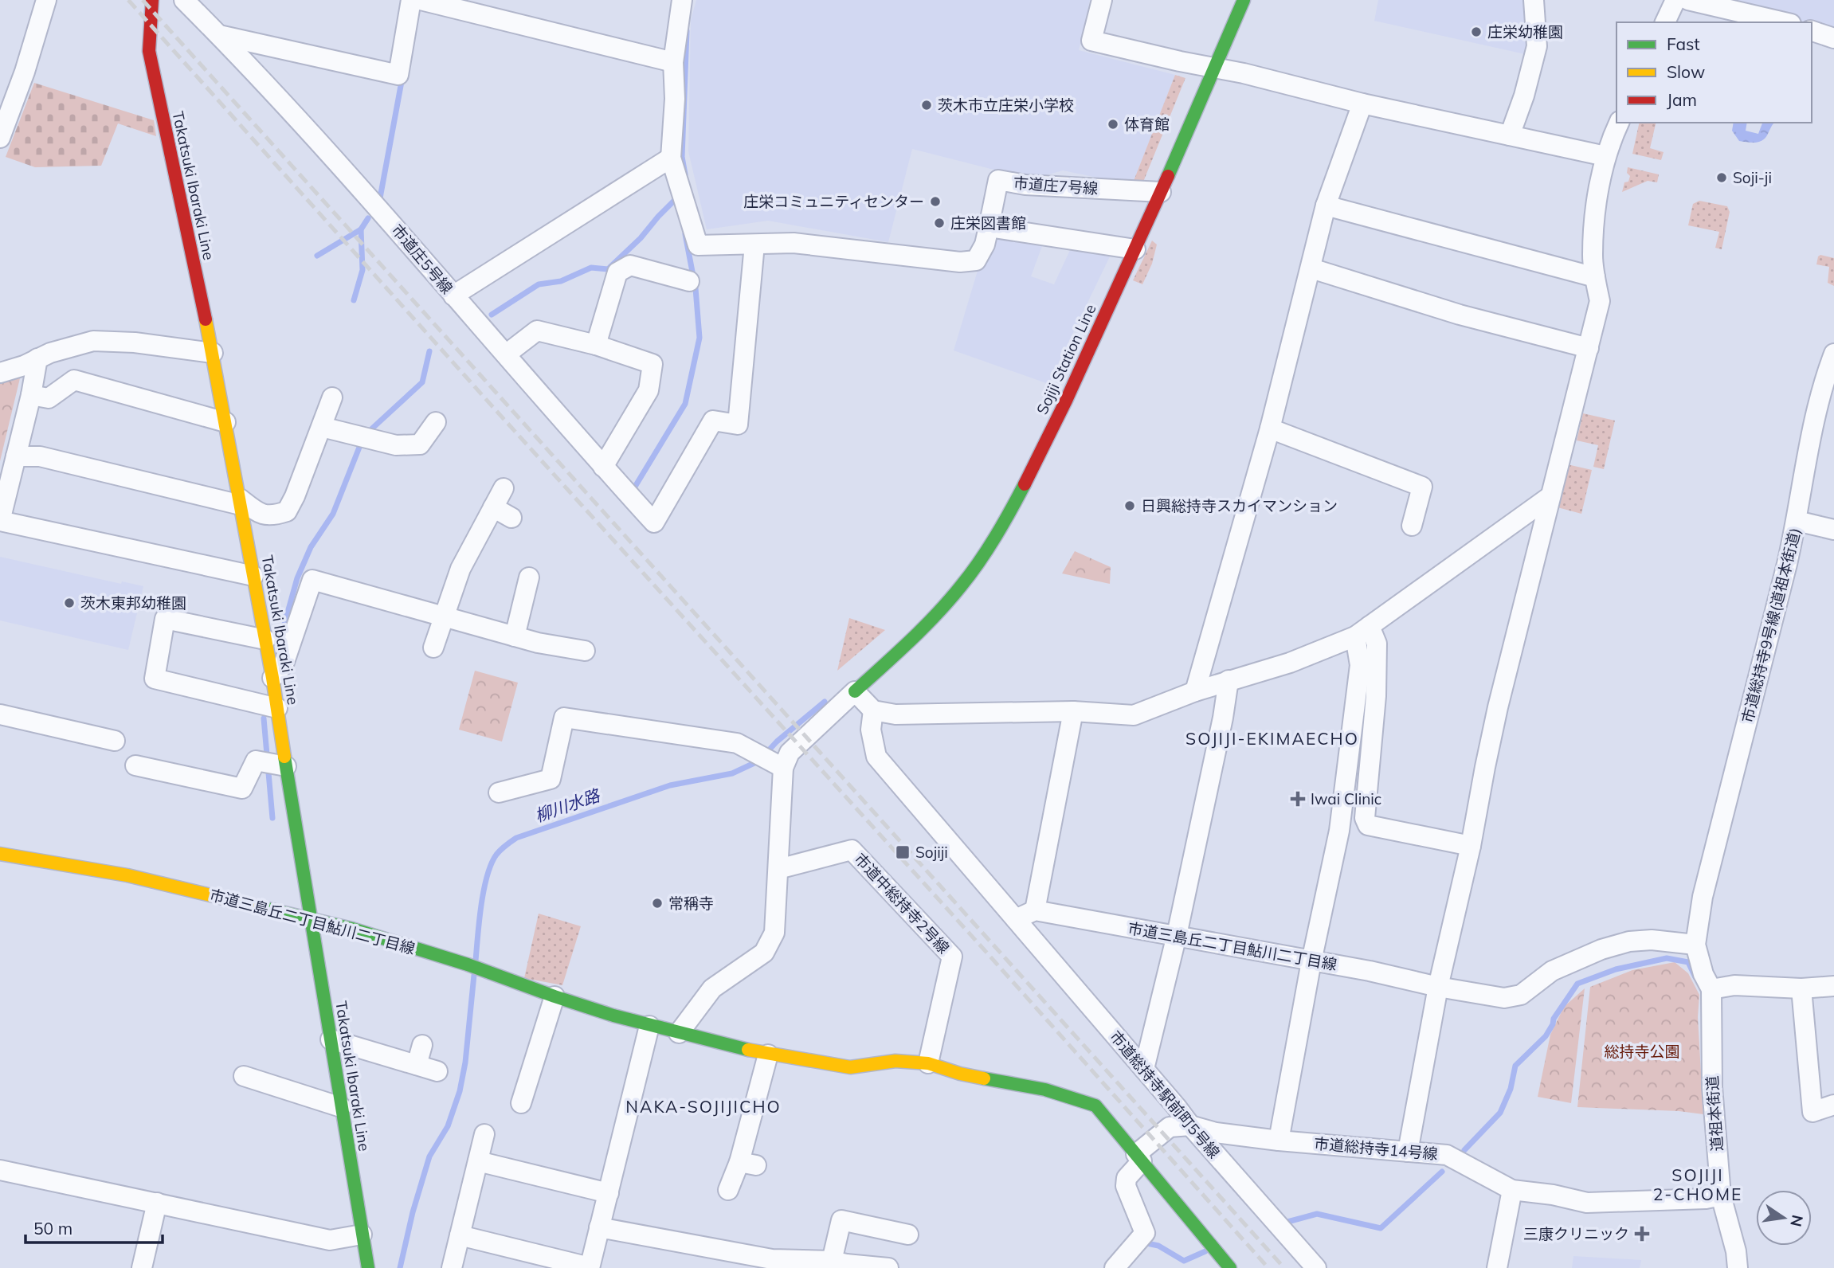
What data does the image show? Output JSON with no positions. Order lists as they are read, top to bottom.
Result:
{
  "streets": {
    "main road": ["Takatsuki Ibaraki Line", "Sojiji Station Line", "市道三島丘二丁目鮎川二丁目線"],
    "street": [
      "市道庄7号線",
      "市道庄5号線",
      "市道総持寺9号線(道祖本街道)",
      "市道中総持寺2号線",
      "市道総持寺駅前町5号線",
      "道祖本街道",
      "市道総持寺14号線"
    ]
  },
  "crossings": [
    ["Takatsuki Ibaraki Line", "市道三島丘二丁目鮎川二丁目線"],
    ["市道庄7号線", "Sojiji Station Line"],
    ["市道総持寺9号線(道祖本街道)", "市道三島丘二丁目鮎川二丁目線"],
    ["市道中総持寺2号線", "市道三島丘二丁目鮎川二丁目線"],
    ["市道総持寺駅前町5号線", "市道総持寺14号線"],
    ["道祖本街道", "市道総持寺14号線"]
  ],
  "districts": ["SOJIJI-EKIMAECHO", "NAKA-SOJIJICHO", "SOJIJI 2-CHOME"],
  "water": ["柳川水路"],
  "parks": ["総持寺公園"],
  "places": {
    "other": [
      "庄栄幼稚園",
      "茨木市立庄栄小学校",
      "体育館",
      "Soji-ji",
      "庄栄コミュニティセンター",
      "庄栄図書館",
      "日興総持寺スカイマンション",
      "茨木東邦幼稚園",
      "常稱寺"
    ],
    "health": ["Iwai Clinic", "三康クリニック"],
    "transit": ["Sojiji"]
  },
  "legend": ["Fast", "Slow", "Jam"],
  "scale_bar": "50 m",
  "north": "right"
}
